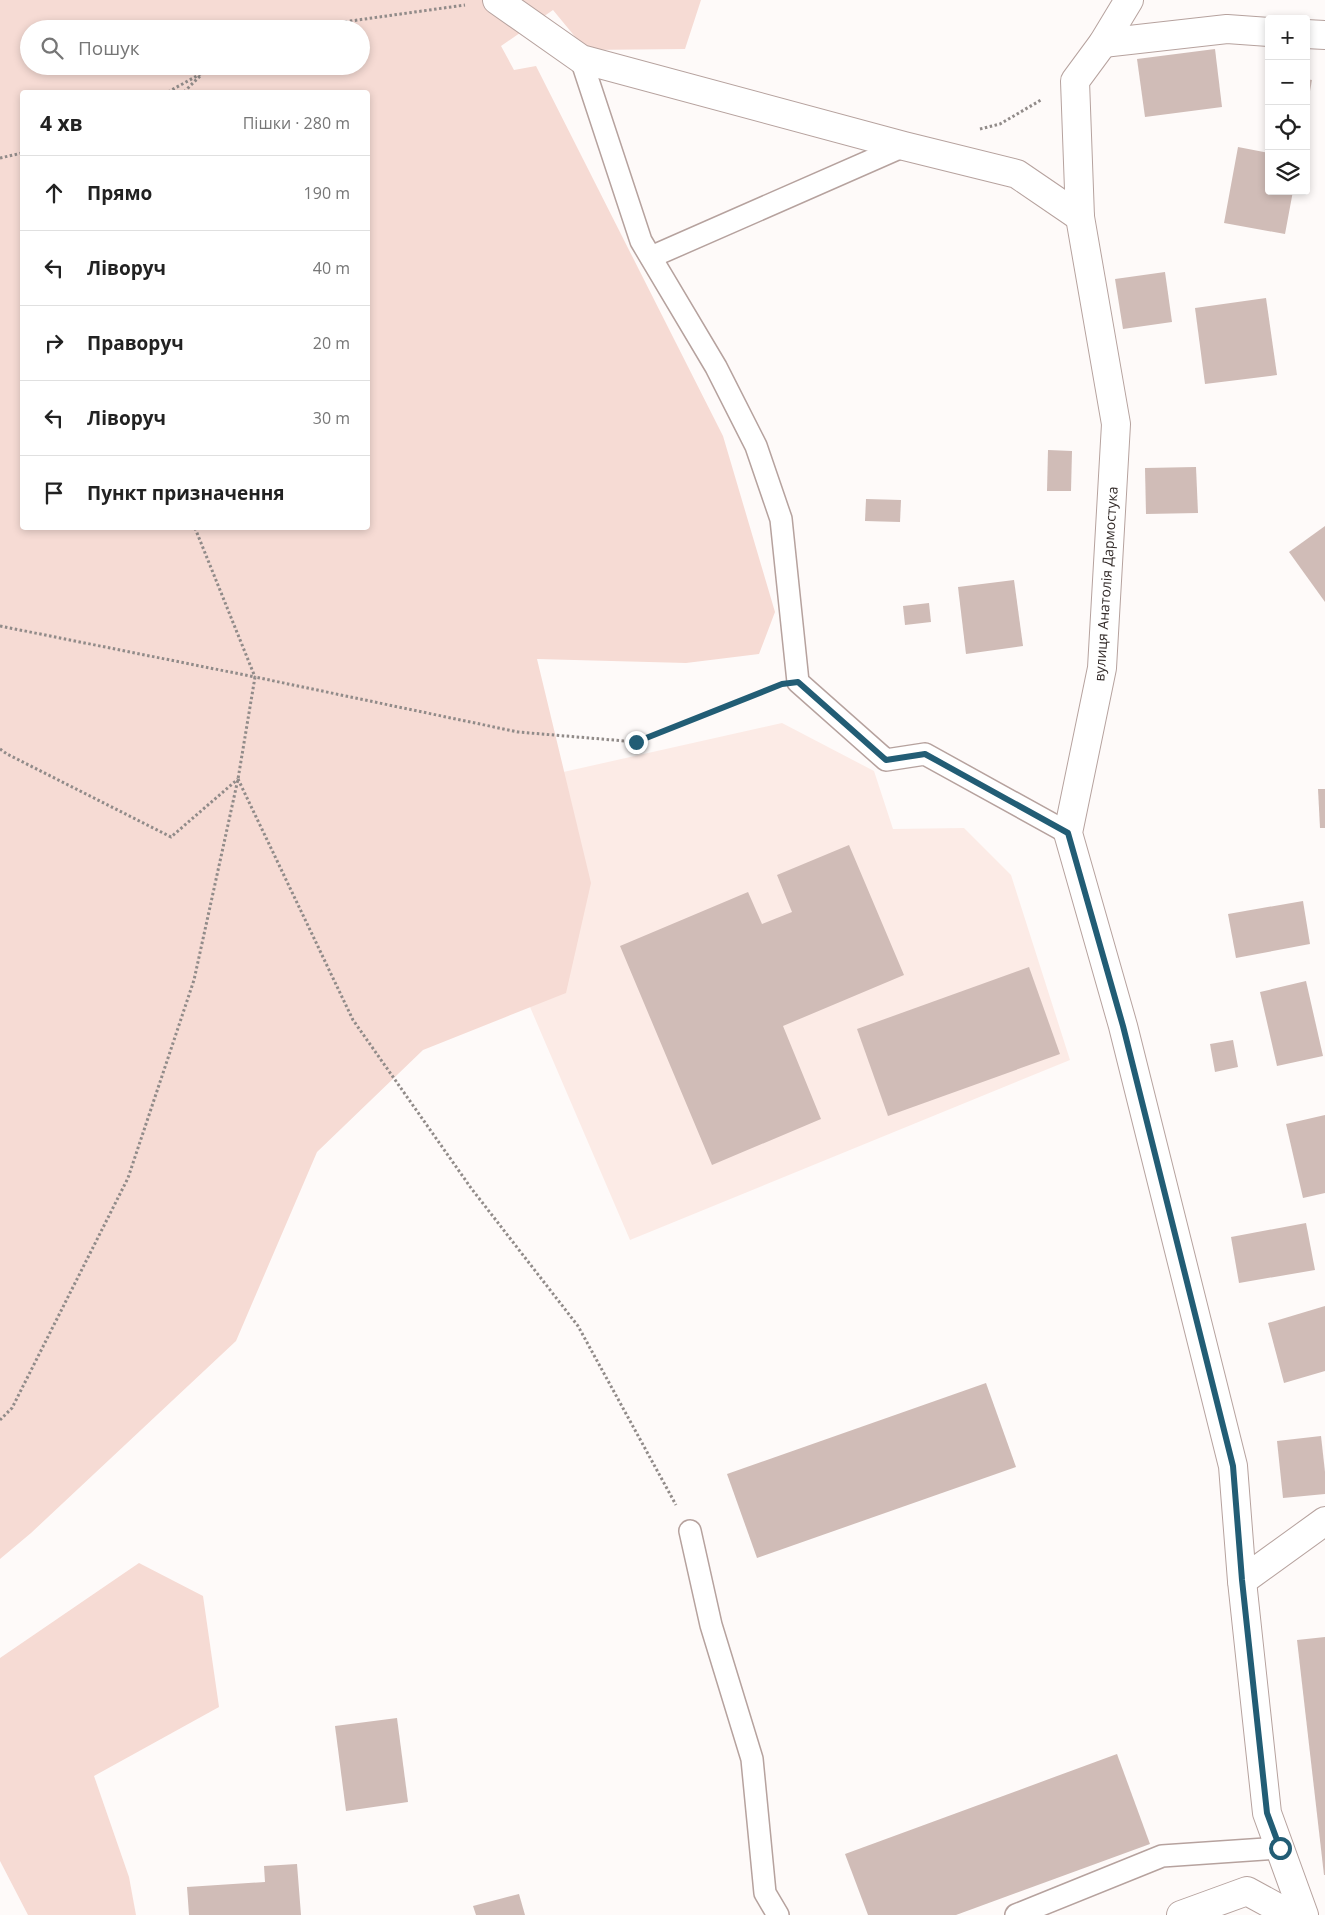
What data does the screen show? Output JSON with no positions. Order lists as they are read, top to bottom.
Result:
{
  "streets": {
    "street": ["вулиця Анатолія Дармостука"]
  },
  "page": {
    "map_buttons": ["+", "−"],
    "search": "Пошук",
    "heading": ["4 хв", "Пішки · 280 m"],
    "list": [
      ["Прямо", "190 m"],
      ["Ліворуч", "40 m"],
      ["Праворуч", "20 m"],
      ["Ліворуч", "30 m"],
      "Пункт призначення"
    ]
  }
}
